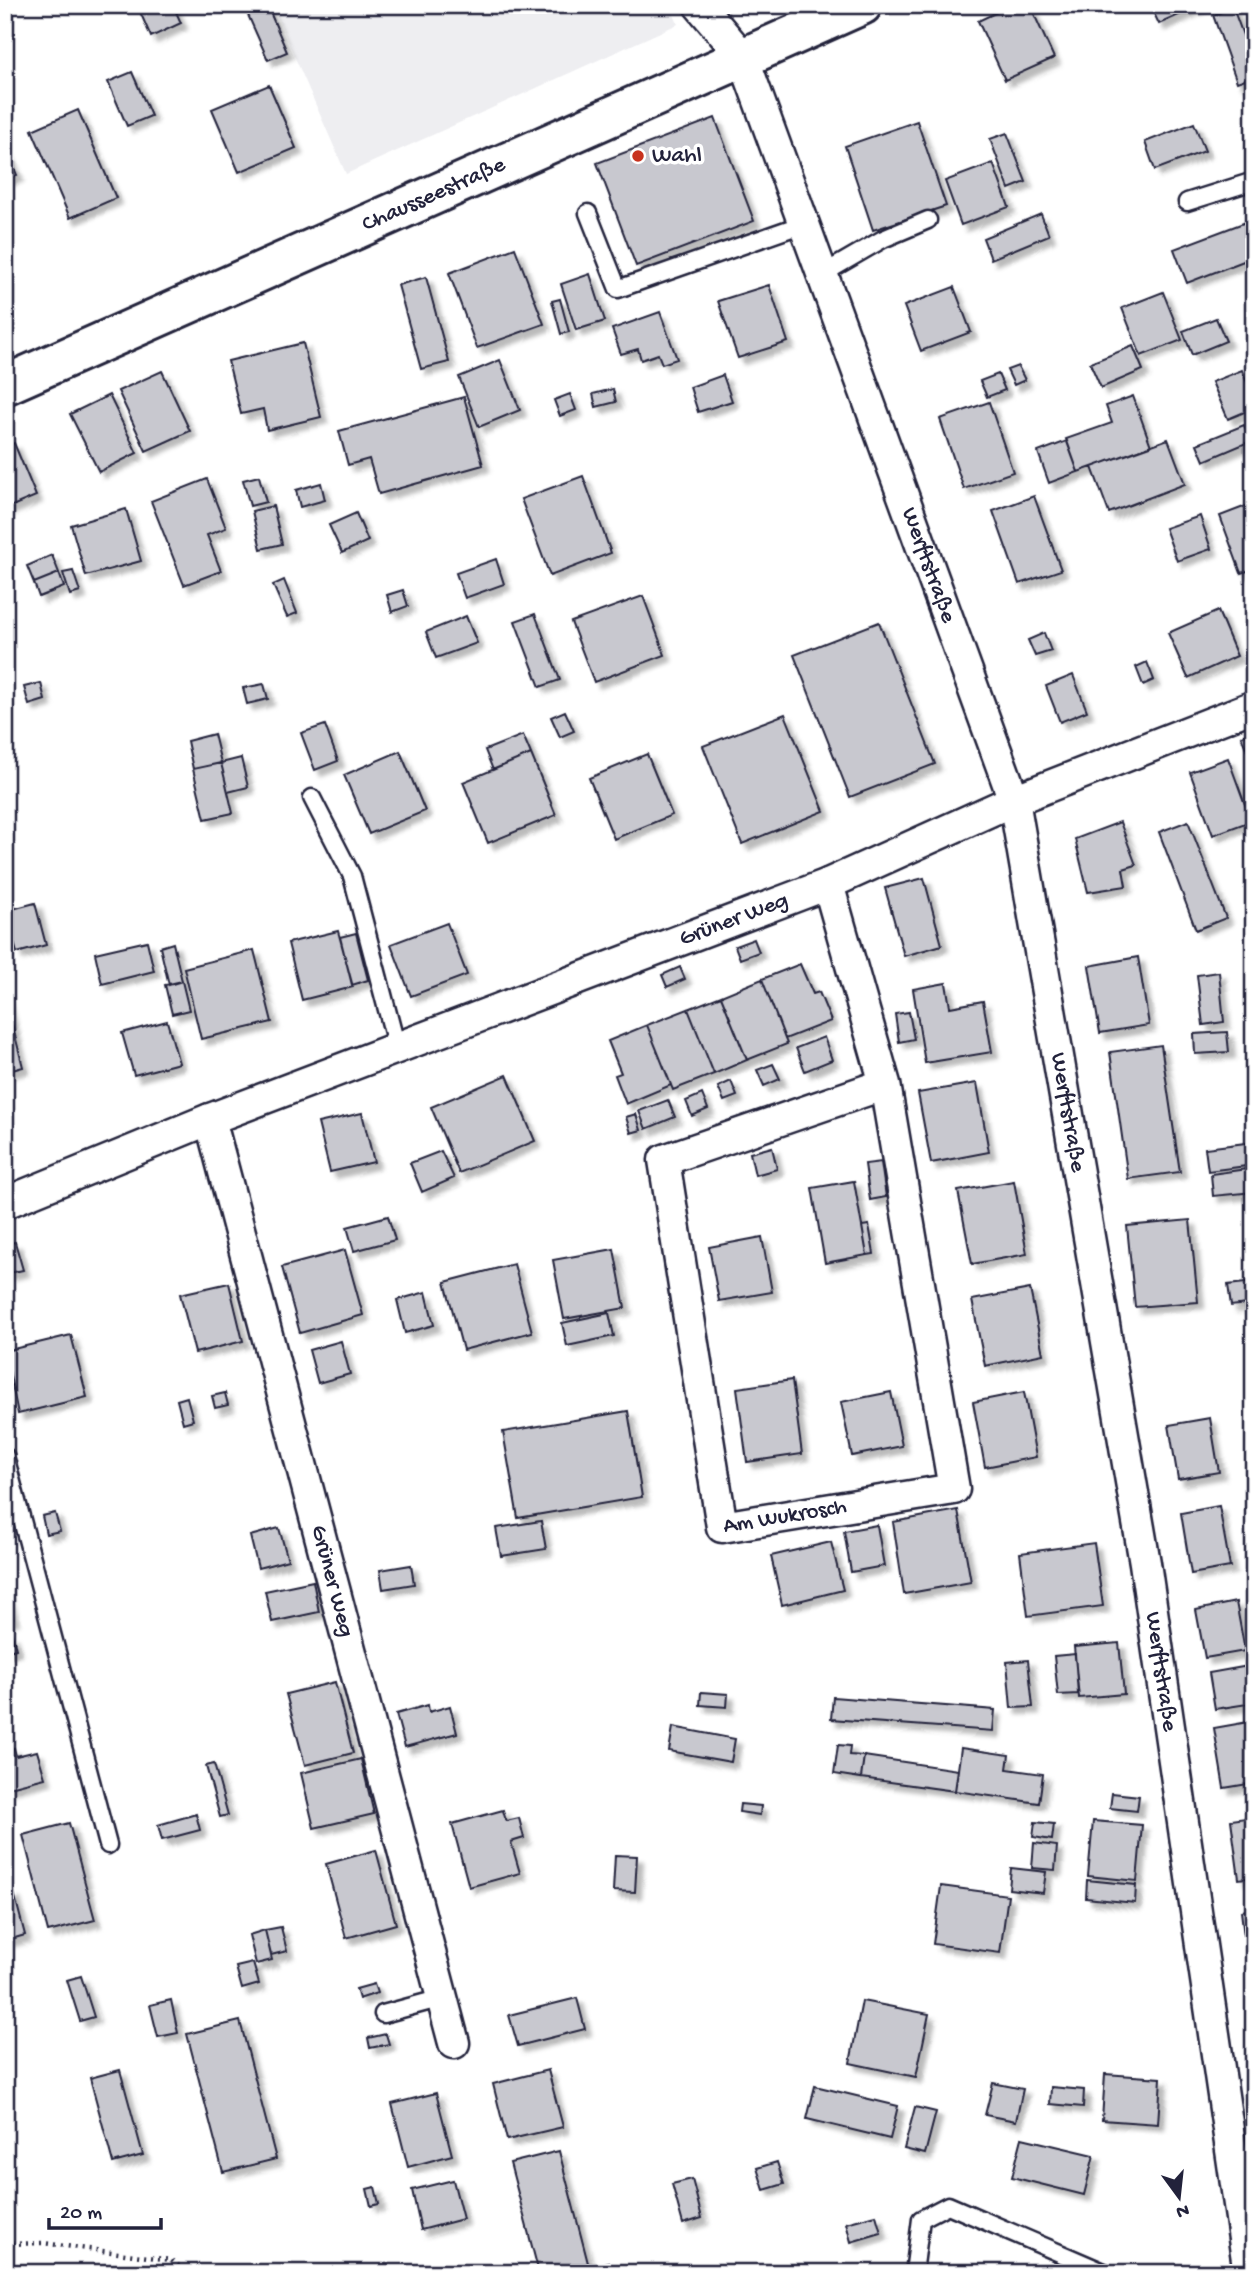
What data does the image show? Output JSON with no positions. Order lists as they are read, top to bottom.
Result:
{
  "streets": {
    "main road": ["Chausseestraße"],
    "street": ["Werftstraße", "Grüner Weg", "Am Wukrosch"]
  },
  "crossings": [
    ["Chausseestraße", "Werftstraße"],
    ["Werftstraße", "Grüner Weg"],
    ["Grüner Weg", "Am Wukrosch"]
  ],
  "places": ["Wahl"],
  "scale_bar": "20 m",
  "north": "bottom"
}
